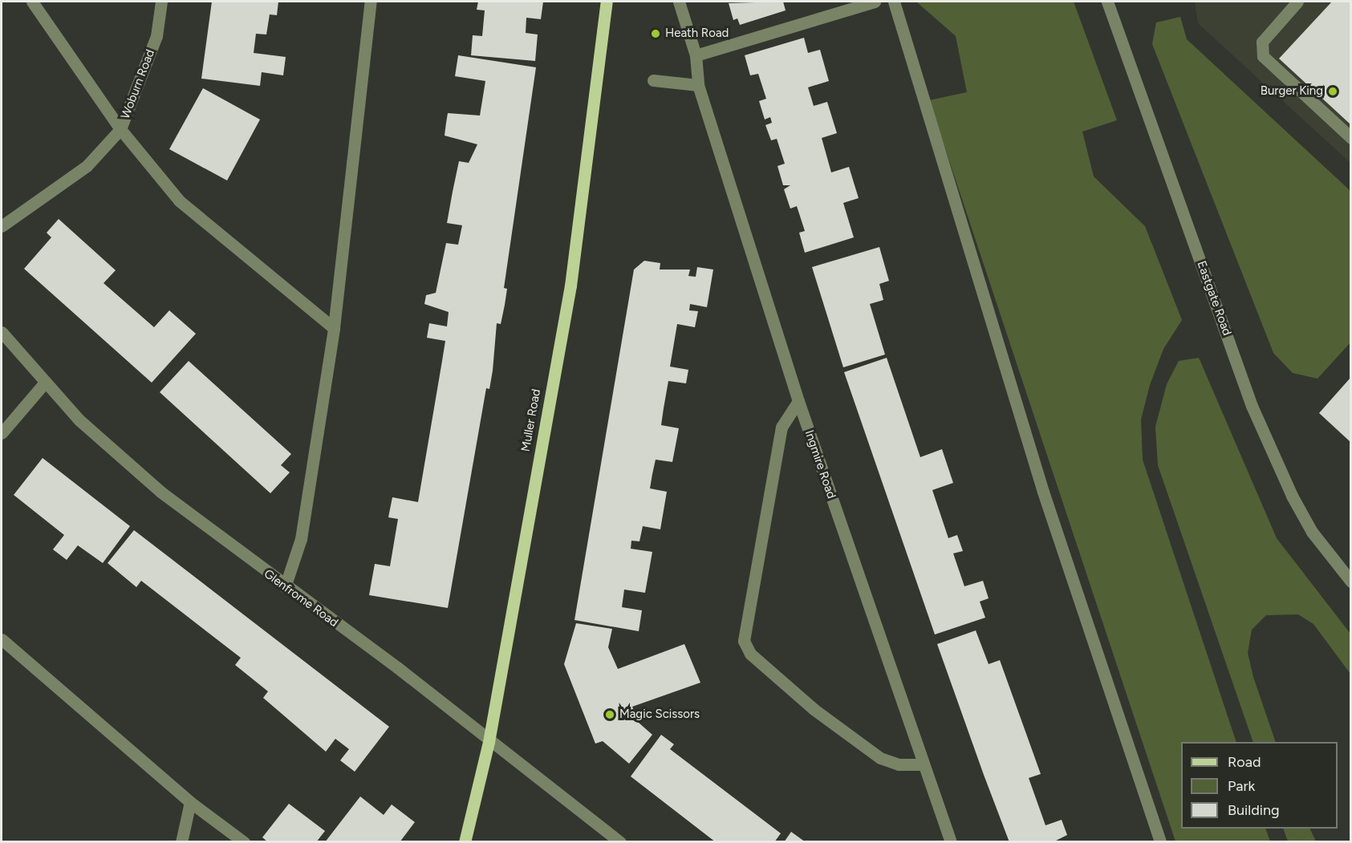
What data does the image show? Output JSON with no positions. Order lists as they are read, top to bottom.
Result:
{
  "streets": {
    "main road": ["Muller Road"],
    "street": [
      "Woburn Road",
      "Eastgate Road",
      "Ingmire Road",
      "Glenfrome Road"
    ]
  },
  "crossings": [
    ["Muller Road", "Glenfrome Road"]
  ],
  "places": ["Heath Road", "Burger King", "Magic Scissors"],
  "legend": ["Road", "Park", "Building"]
}
